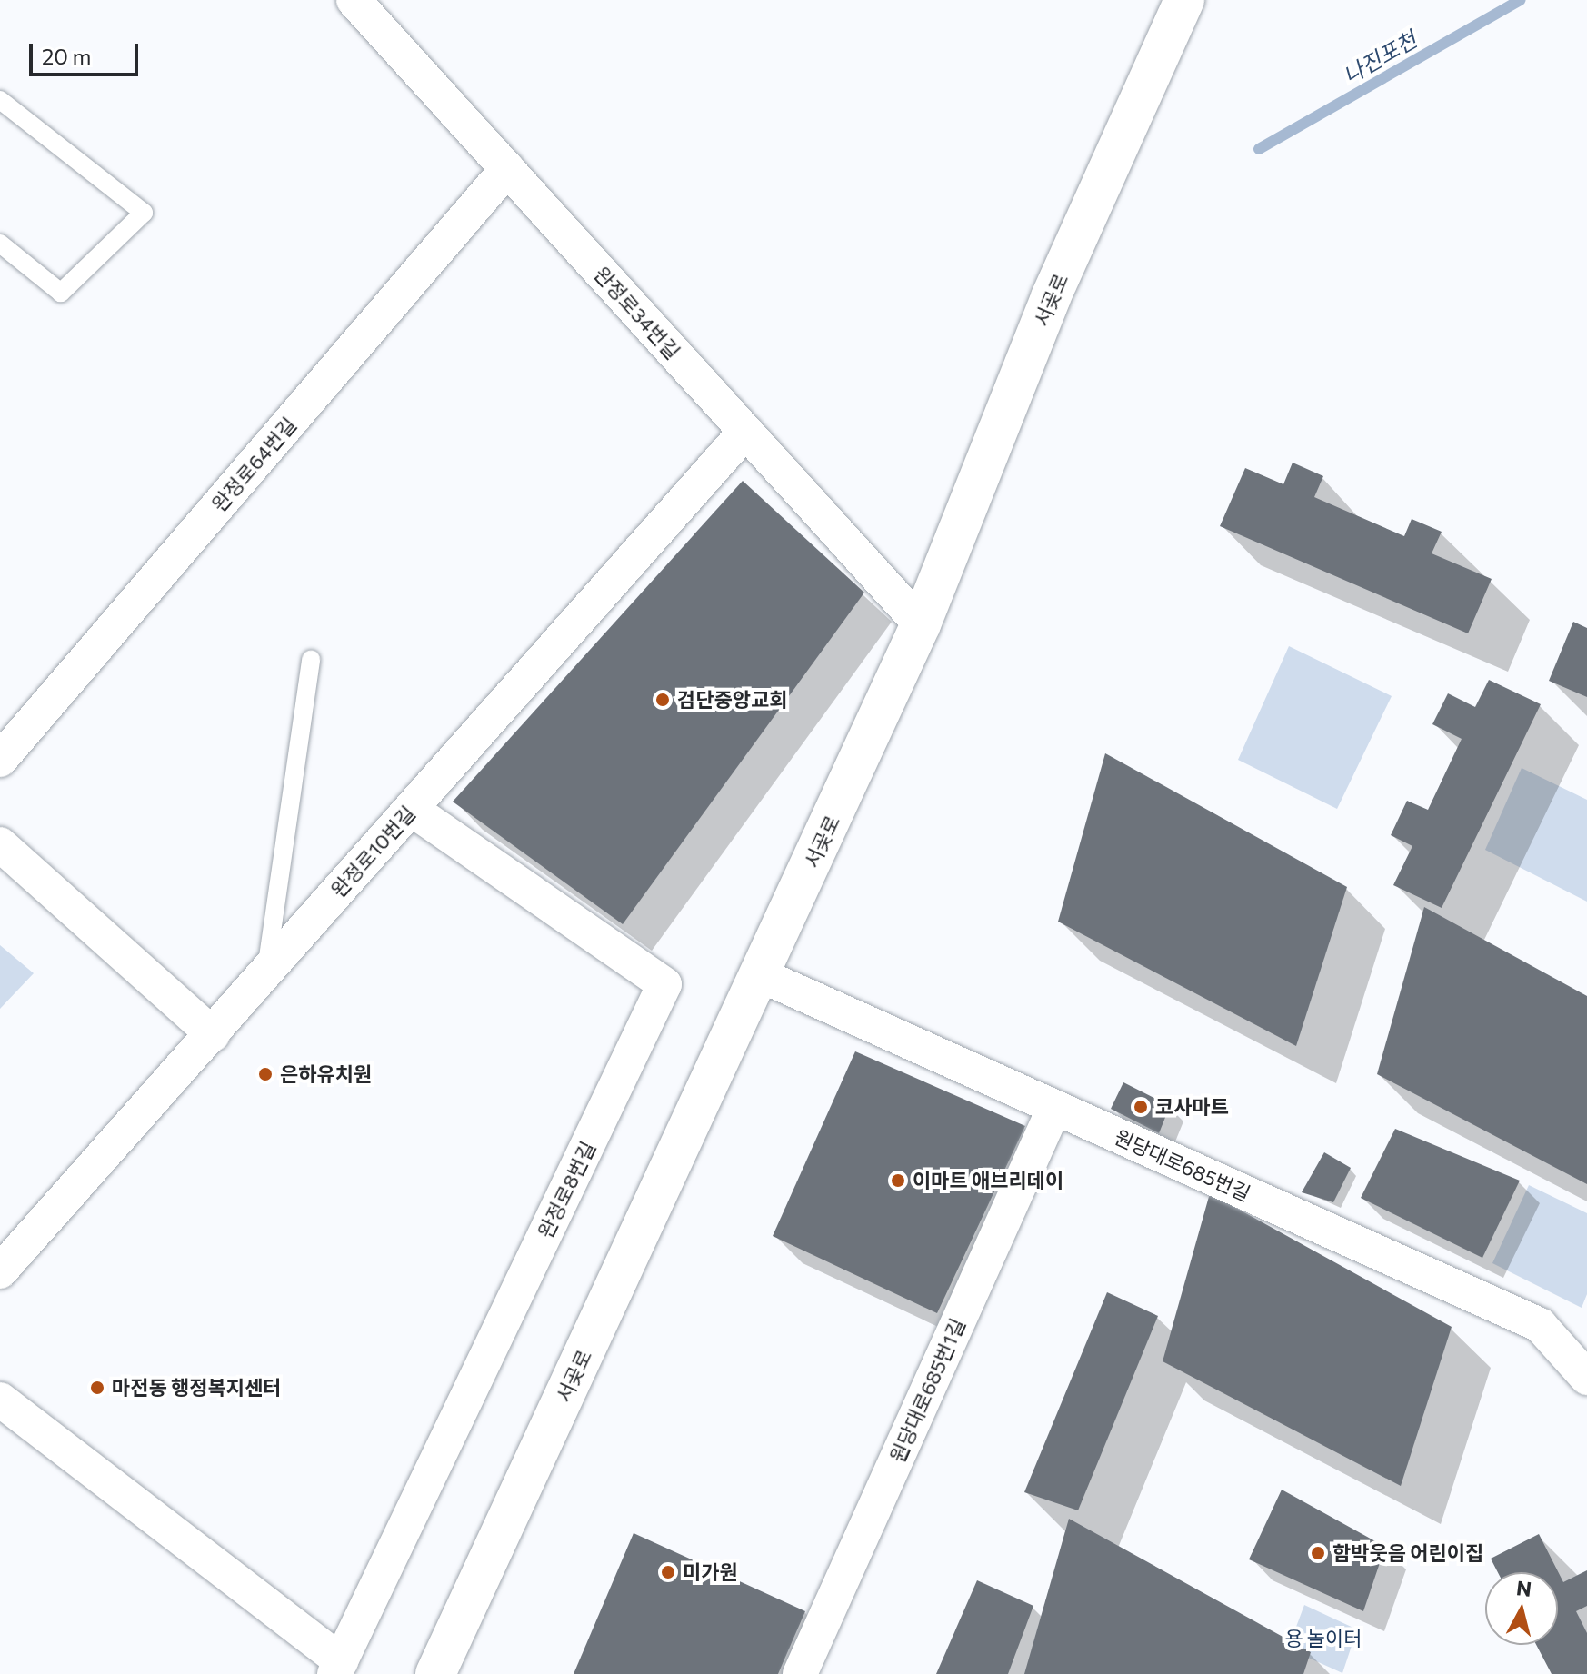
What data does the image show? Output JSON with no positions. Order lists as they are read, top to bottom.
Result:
{
  "streets": {
    "main road": ["서곶로"],
    "street": [
      "완정로34번길",
      "완정로64번길",
      "완정로10번길",
      "원당대로685번길",
      "완정로8번길",
      "원당대로685번1길"
    ]
  },
  "crossings": [
    ["서곶로", "완정로34번길"],
    ["서곶로", "원당대로685번길"],
    ["완정로34번길", "완정로64번길"],
    ["완정로34번길", "완정로10번길"],
    ["완정로10번길", "완정로8번길"],
    ["원당대로685번길", "원당대로685번1길"]
  ],
  "water": ["나진포천"],
  "parks": ["용 놀이터"],
  "places": [
    "검단중앙교회",
    "은하유치원",
    "코사마트",
    "이마트 애브리데이",
    "마전동 행정복지센터",
    "함박웃음 어린이집",
    "미가원"
  ],
  "scale_bar": "20 m",
  "north": "top"
}
